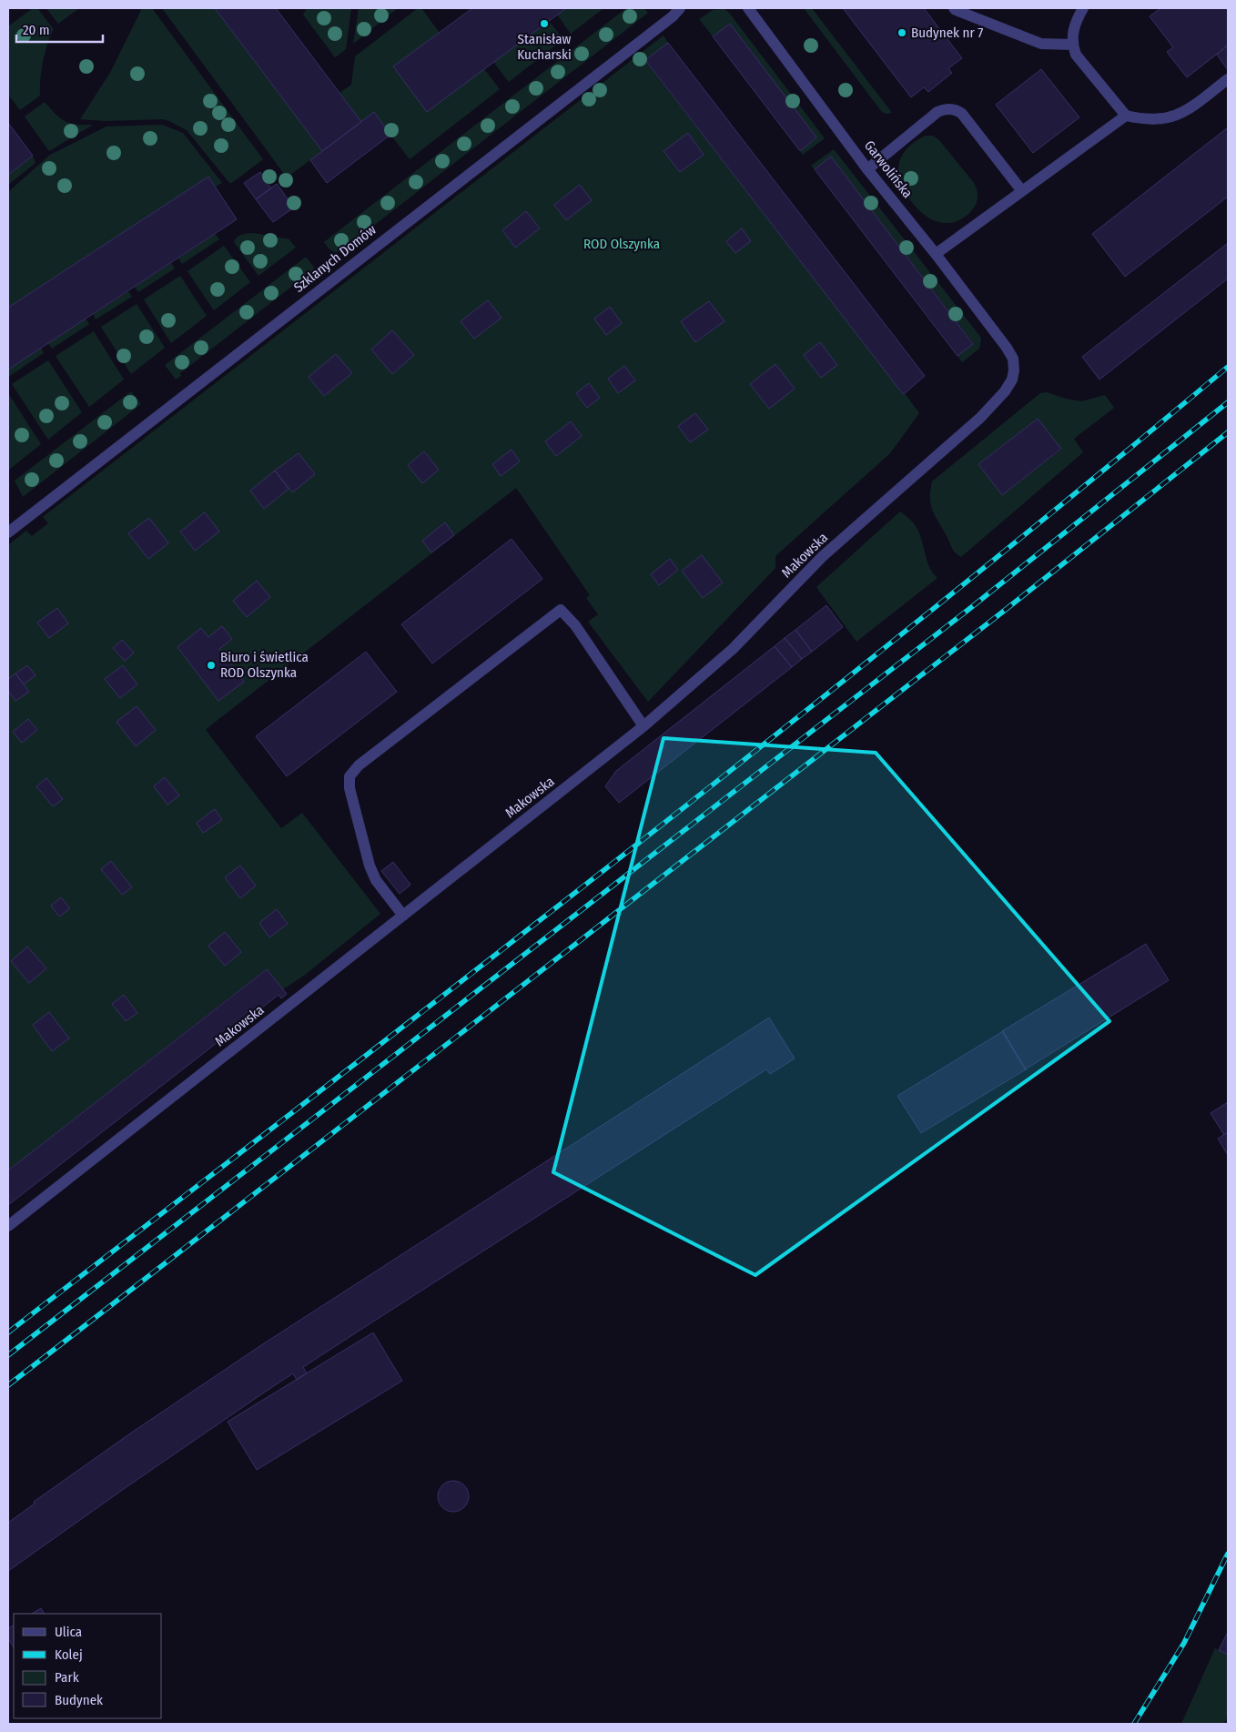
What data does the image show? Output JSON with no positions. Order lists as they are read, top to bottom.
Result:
{
  "streets": {
    "street": ["Garwolińska", "Szklanych Domów", "Makowska"]
  },
  "crossings": [
    ["Garwolińska", "Makowska"]
  ],
  "parks": ["ROD Olszynka"],
  "places": ["Stanisław Kucharski", "Budynek nr 7", "Biuro i świetlica ROD Olszynka"],
  "legend": [
    "Ulica",
    "Kolej",
    "Park",
    "Budynek"
  ],
  "scale_bar": "20 m"
}
